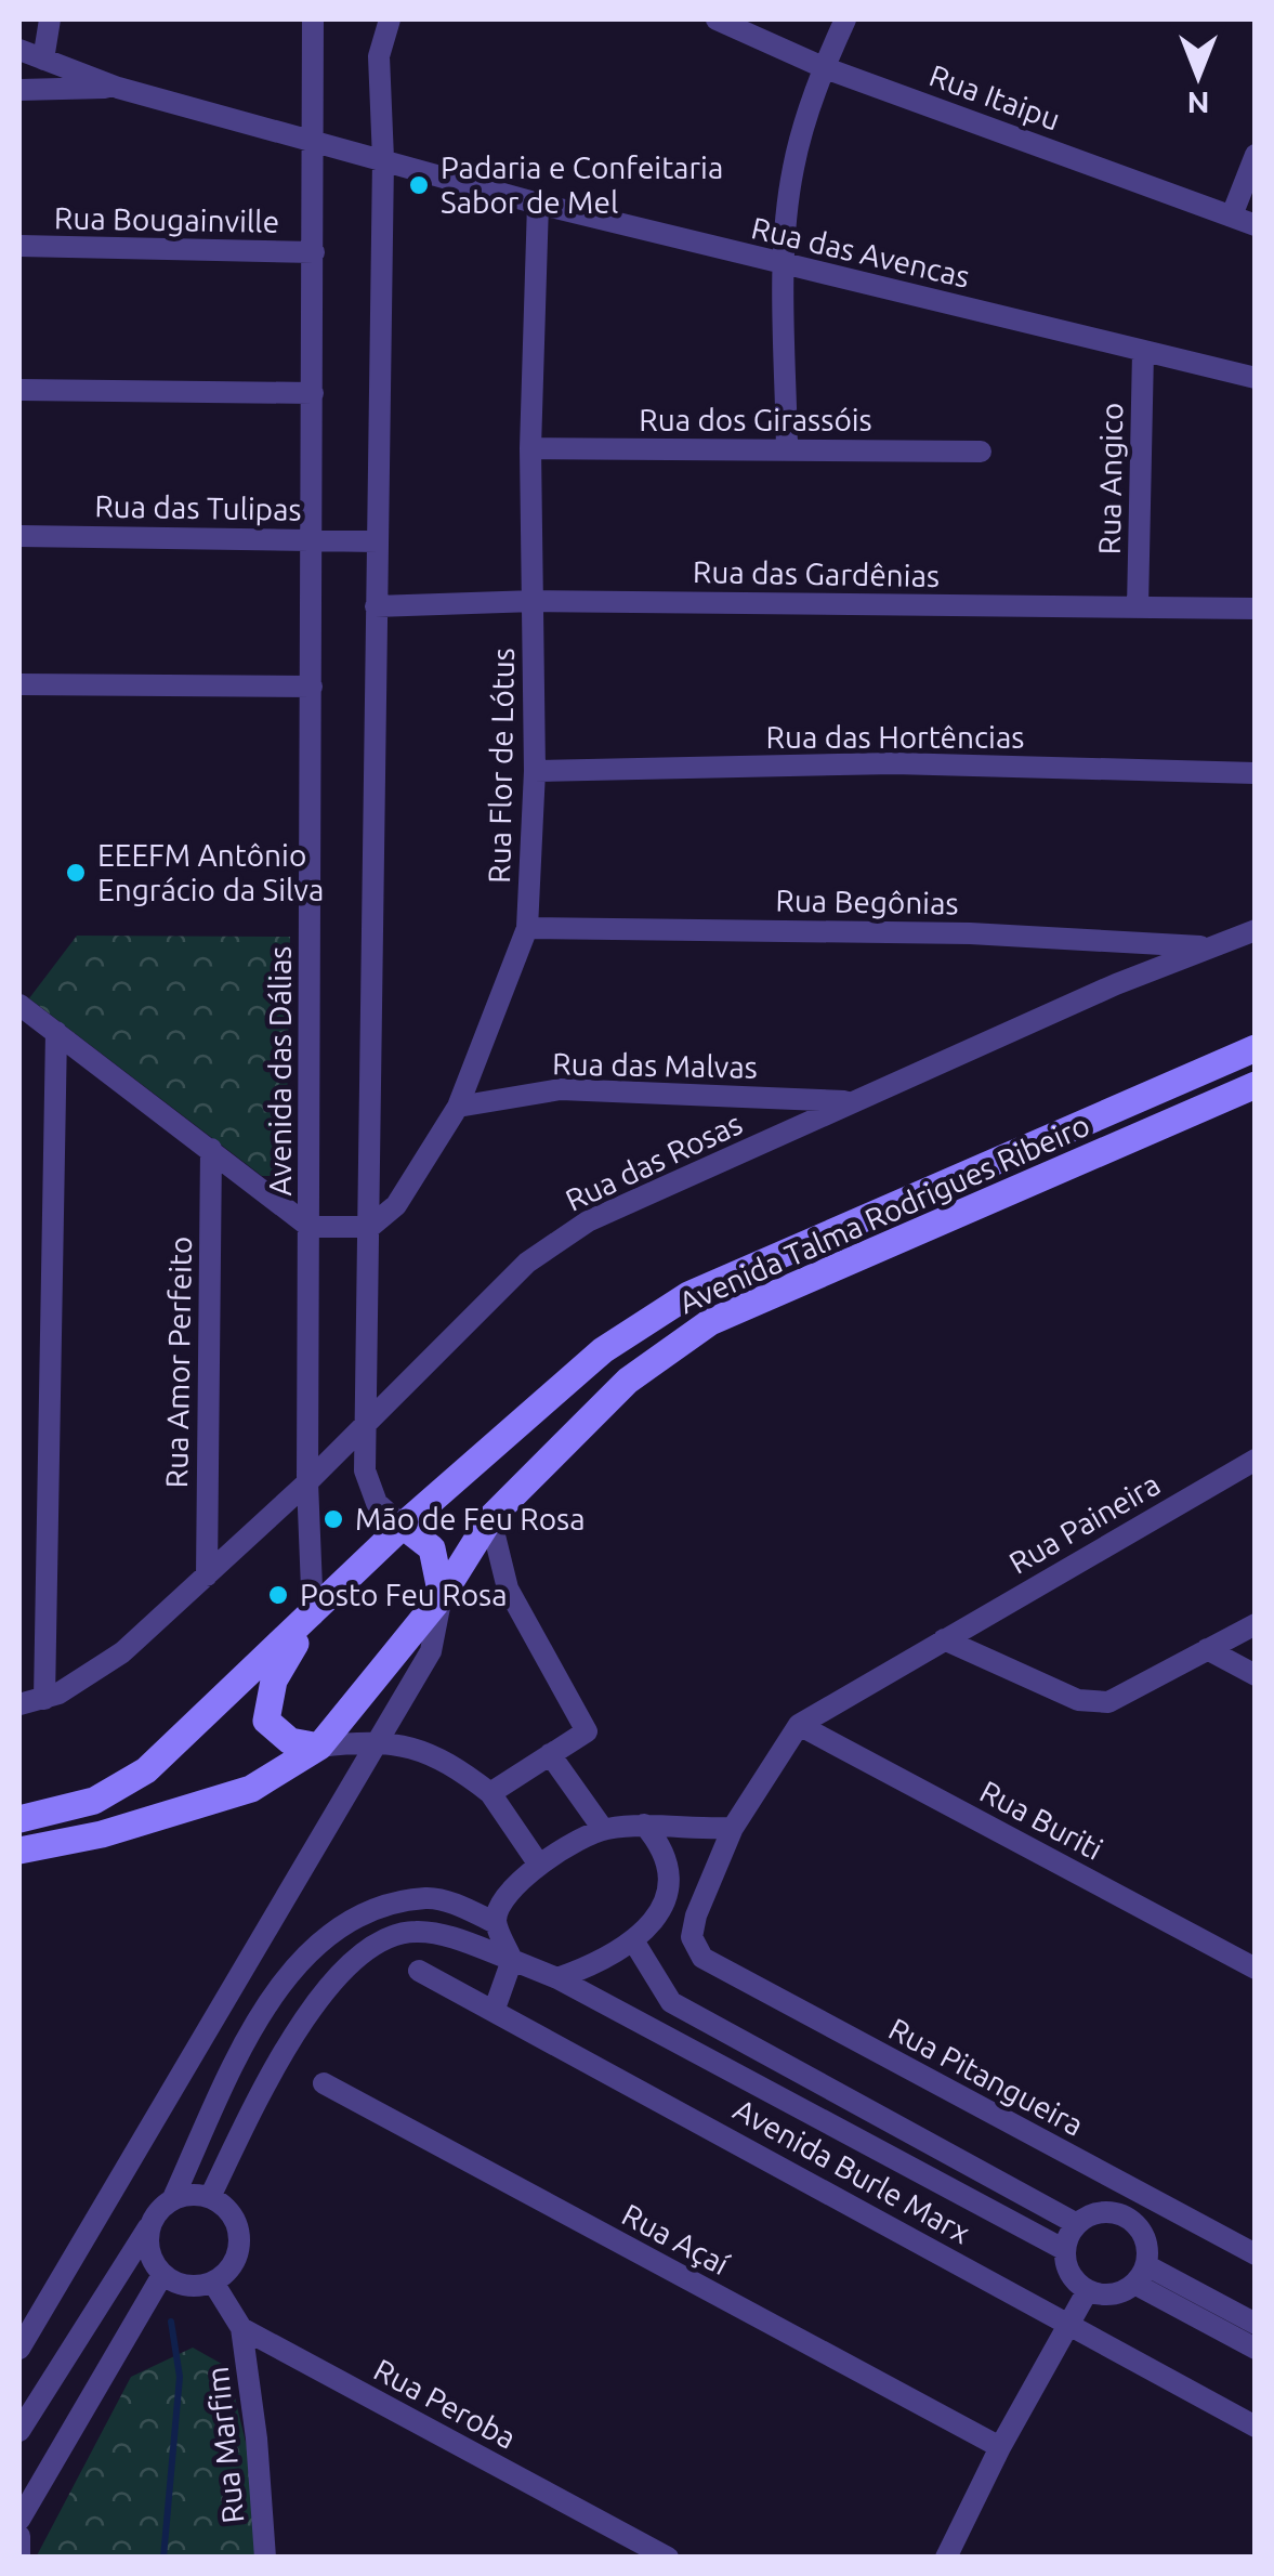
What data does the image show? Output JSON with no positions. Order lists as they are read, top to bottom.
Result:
{
  "streets": {
    "main road": ["Avenida Talma Rodrigues Ribeiro"],
    "street": [
      "Rua Itaipu",
      "Rua Bougainville",
      "Rua das Avencas",
      "Rua dos Girassóis",
      "Rua Angico",
      "Rua das Tulipas",
      "Rua das Gardênias",
      "Rua das Hortências",
      "Rua Flor de Lótus",
      "Rua Begônias",
      "Rua das Malvas",
      "Avenida das Dálias",
      "Rua das Rosas",
      "Rua Amor Perfeito",
      "Rua Paineira",
      "Rua Buriti",
      "Rua Pitangueira",
      "Avenida Burle Marx",
      "Rua Açaí",
      "Rua Peroba",
      "Rua Marfim"
    ]
  },
  "crossings": [
    ["Rua Bougainville", "Avenida das Dálias"],
    ["Rua das Avencas", "Rua Angico"],
    ["Rua das Avencas", "Rua Flor de Lótus"],
    ["Rua das Avencas", "Avenida das Dálias"],
    ["Rua dos Girassóis", "Rua Flor de Lótus"],
    ["Rua Angico", "Rua das Gardênias"],
    ["Rua das Tulipas", "Avenida das Dálias"],
    ["Rua das Gardênias", "Rua Flor de Lótus"],
    ["Rua das Hortências", "Rua Flor de Lótus"],
    ["Rua Flor de Lótus", "Rua Begônias"],
    ["Rua Flor de Lótus", "Rua das Malvas"],
    ["Rua Begônias", "Rua das Rosas"],
    ["Rua das Malvas", "Rua das Rosas"],
    ["Avenida das Dálias", "Rua das Rosas"],
    ["Avenida das Dálias", "Avenida Talma Rodrigues Ribeiro"],
    ["Rua das Rosas", "Rua Amor Perfeito"],
    ["Rua Paineira", "Rua Buriti"],
    ["Avenida Burle Marx", "Rua Peroba"],
    ["Rua Peroba", "Rua Marfim"]
  ],
  "places": [
    "Padaria e Confeitaria Sabor de Mel",
    "EEEFM Antônio Engrácio da Silva",
    "Mão de Feu Rosa",
    "Posto Feu Rosa"
  ],
  "north": "bottom"
}
